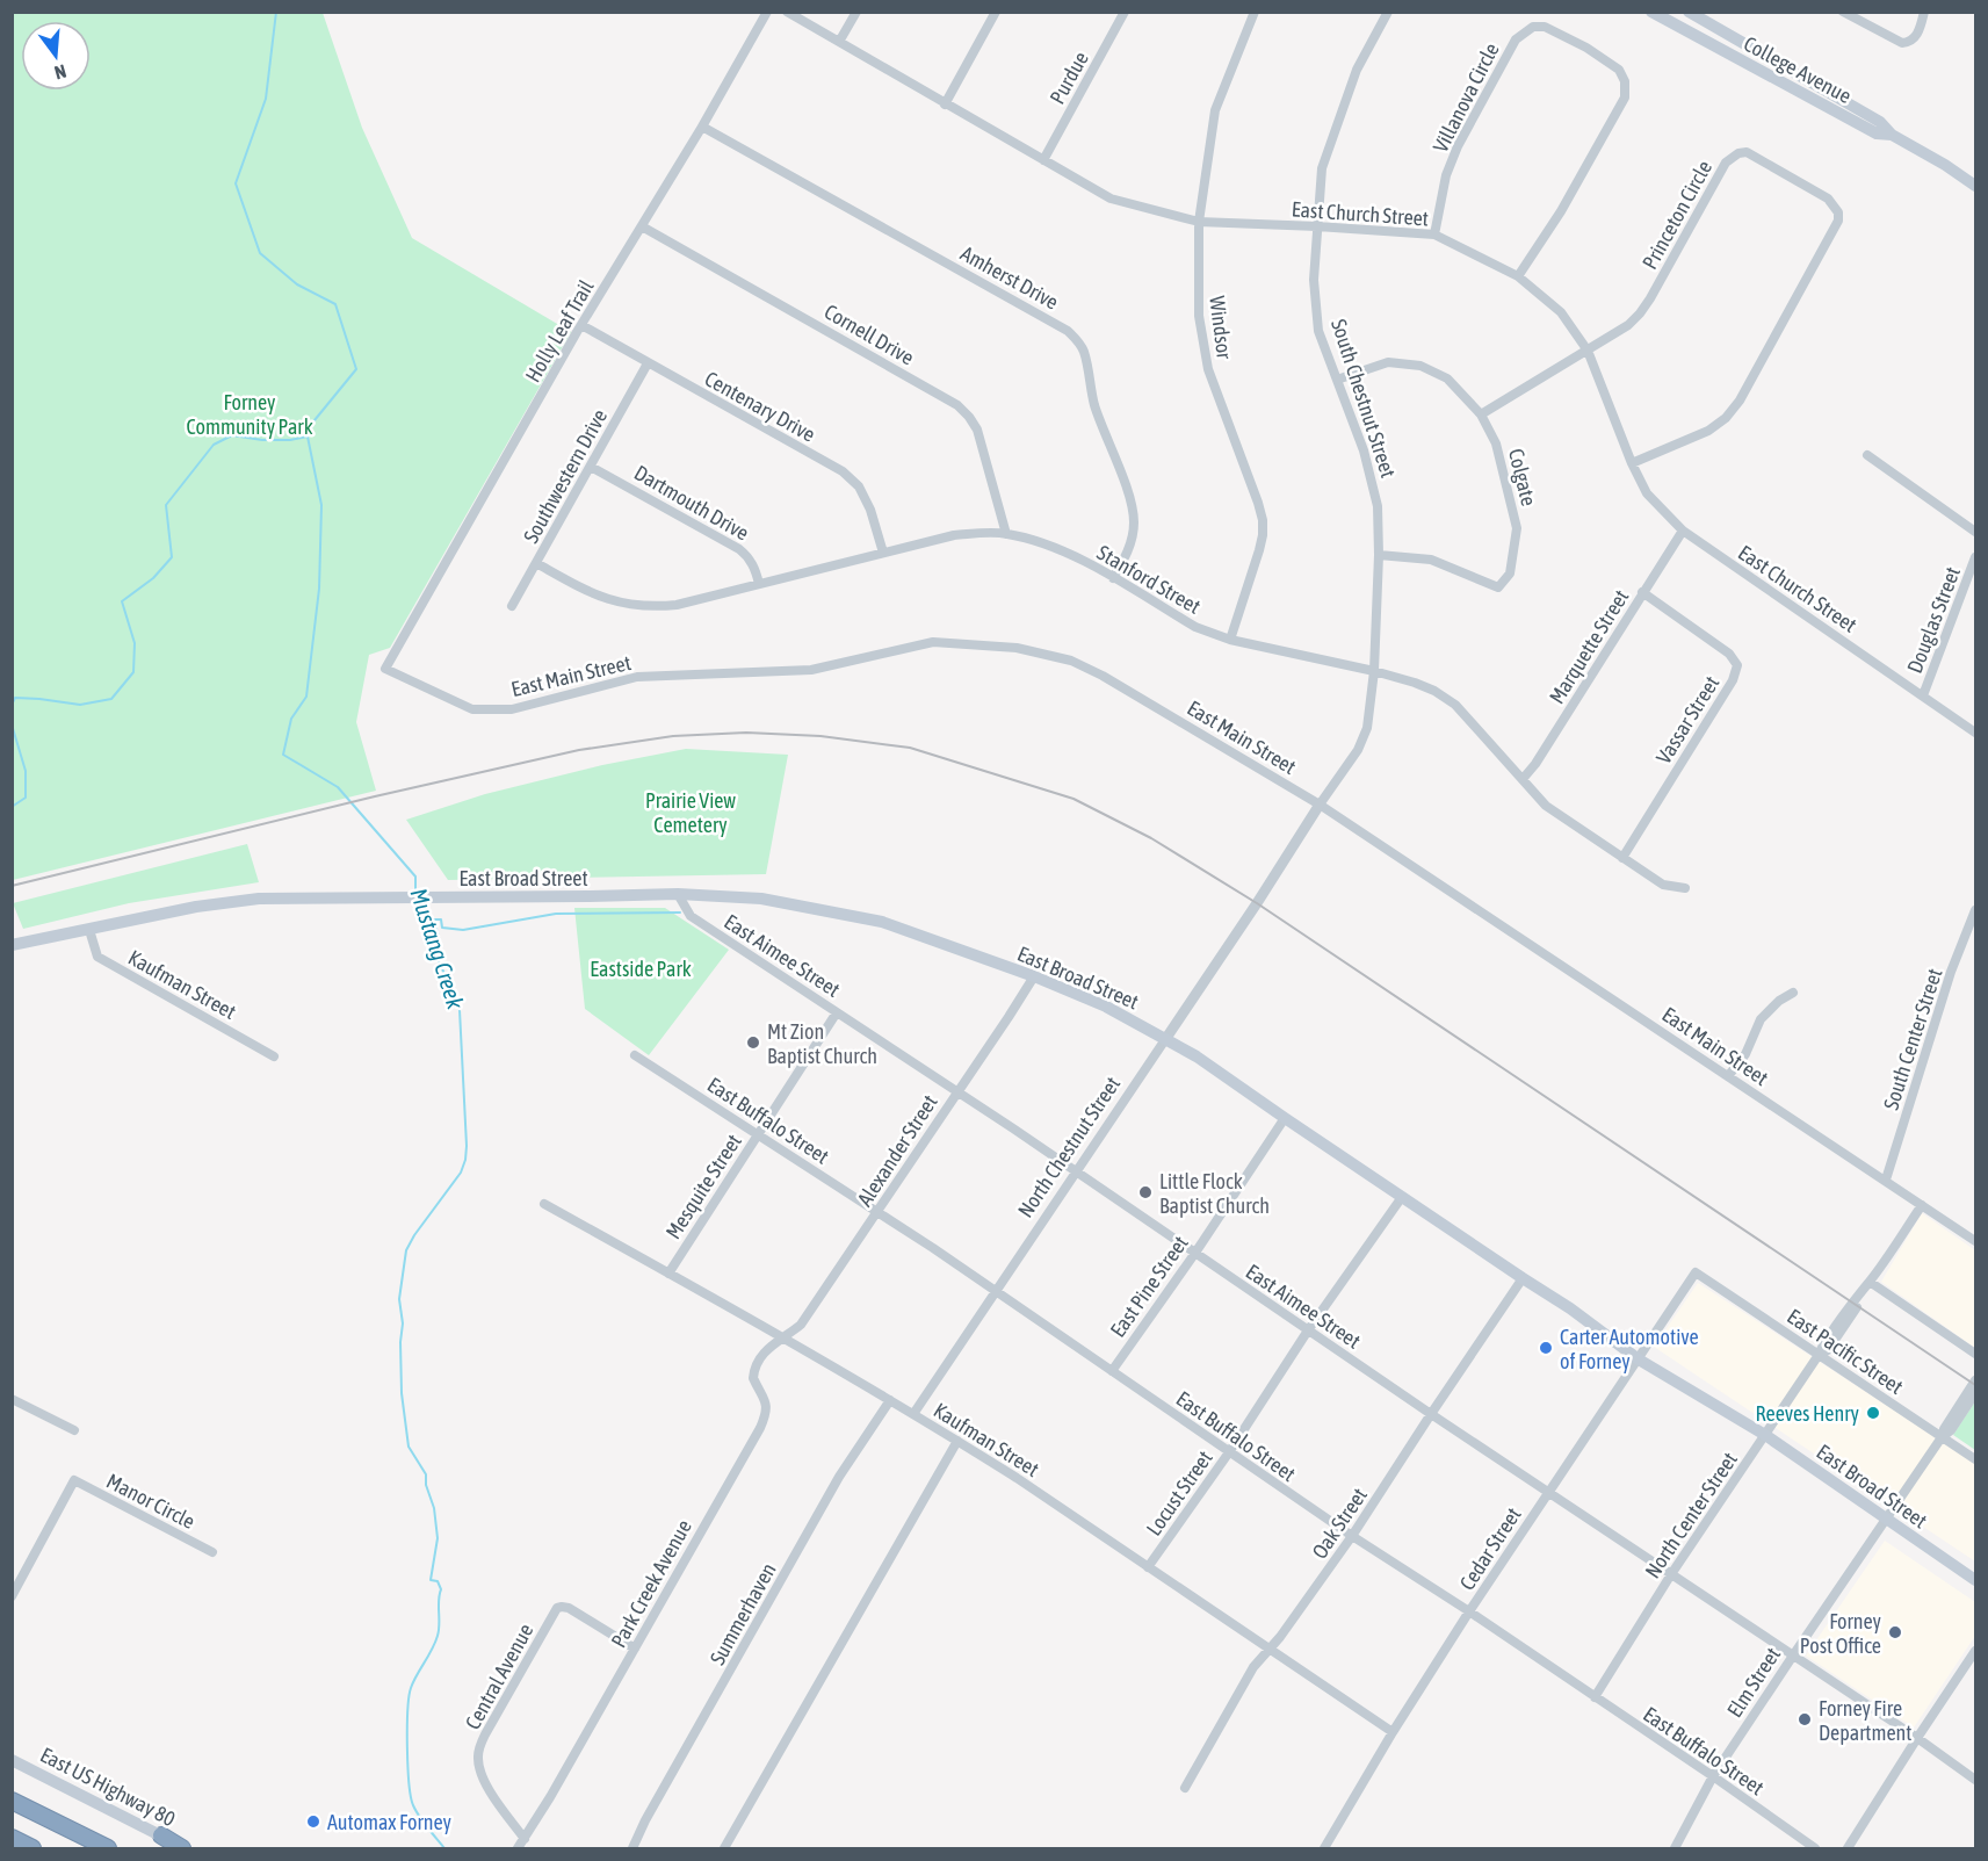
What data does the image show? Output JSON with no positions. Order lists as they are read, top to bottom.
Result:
{
  "streets": {
    "main road": ["College Avenue", "East Broad Street", "East US Highway 80"],
    "street": [
      "Purdue",
      "Villanova Circle",
      "East Church Street",
      "Princeton Circle",
      "Amherst Drive",
      "Windsor",
      "Holly Leaf Trail",
      "Cornell Drive",
      "South Chestnut Street",
      "Centenary Drive",
      "Southwestern Drive",
      "Colgate",
      "Dartmouth Drive",
      "Stanford Street",
      "Douglas Street",
      "Marquette Street",
      "East Main Street",
      "Vassar Street",
      "East Aimee Street",
      "Kaufman Street",
      "South Center Street",
      "East Buffalo Street",
      "North Chestnut Street",
      "Alexander Street",
      "Mesquite Street",
      "East Pine Street",
      "East Pacific Street",
      "Locust Street",
      "Manor Circle",
      "North Center Street",
      "Oak Street",
      "Cedar Street",
      "Park Creek Avenue",
      "Summerhaven",
      "Central Avenue",
      "Elm Street"
    ]
  },
  "crossings": [
    ["Purdue", "East Church Street"],
    ["Villanova Circle", "East Church Street"],
    ["East Church Street", "Princeton Circle"],
    ["East Church Street", "Windsor"],
    ["East Church Street", "South Chestnut Street"],
    ["East Church Street", "Douglas Street"],
    ["East Church Street", "Marquette Street"],
    ["Princeton Circle", "Colgate"],
    ["Amherst Drive", "Holly Leaf Trail"],
    ["Amherst Drive", "Stanford Street"],
    ["Windsor", "Stanford Street"],
    ["Holly Leaf Trail", "Cornell Drive"],
    ["Holly Leaf Trail", "Centenary Drive"],
    ["Holly Leaf Trail", "East Main Street"],
    ["Cornell Drive", "Stanford Street"],
    ["South Chestnut Street", "Colgate"],
    ["South Chestnut Street", "Stanford Street"],
    ["South Chestnut Street", "East Main Street"],
    ["South Chestnut Street", "North Chestnut Street"],
    ["Centenary Drive", "Southwestern Drive"],
    ["Centenary Drive", "Stanford Street"],
    ["Southwestern Drive", "Dartmouth Drive"],
    ["Southwestern Drive", "Stanford Street"],
    ["Dartmouth Drive", "Stanford Street"],
    ["Stanford Street", "Marquette Street"],
    ["Stanford Street", "Vassar Street"],
    ["Marquette Street", "Vassar Street"],
    ["East Main Street", "South Center Street"],
    ["East Broad Street", "East Aimee Street"],
    ["East Broad Street", "Kaufman Street"],
    ["East Broad Street", "North Chestnut Street"],
    ["East Broad Street", "Alexander Street"],
    ["East Broad Street", "East Pine Street"],
    ["East Broad Street", "Locust Street"],
    ["East Broad Street", "North Center Street"],
    ["East Broad Street", "Oak Street"],
    ["East Broad Street", "Cedar Street"],
    ["East Broad Street", "Elm Street"],
    ["East Aimee Street", "North Chestnut Street"],
    ["East Aimee Street", "Alexander Street"],
    ["East Aimee Street", "Mesquite Street"],
    ["East Aimee Street", "East Pine Street"],
    ["East Aimee Street", "Locust Street"],
    ["East Aimee Street", "North Center Street"],
    ["East Aimee Street", "Oak Street"],
    ["East Aimee Street", "Cedar Street"],
    ["East Aimee Street", "Elm Street"],
    ["Kaufman Street", "North Chestnut Street"],
    ["Kaufman Street", "Alexander Street"],
    ["Kaufman Street", "Mesquite Street"],
    ["Kaufman Street", "Locust Street"],
    ["Kaufman Street", "Oak Street"],
    ["Kaufman Street", "Cedar Street"],
    ["Kaufman Street", "Park Creek Avenue"],
    ["Kaufman Street", "Summerhaven"],
    ["East Buffalo Street", "North Chestnut Street"],
    ["East Buffalo Street", "Alexander Street"],
    ["East Buffalo Street", "Mesquite Street"],
    ["East Buffalo Street", "East Pine Street"],
    ["East Buffalo Street", "Locust Street"],
    ["East Buffalo Street", "North Center Street"],
    ["East Buffalo Street", "Oak Street"],
    ["East Buffalo Street", "Cedar Street"],
    ["East Buffalo Street", "Elm Street"],
    ["Alexander Street", "Park Creek Avenue"],
    ["East Pacific Street", "North Center Street"],
    ["East Pacific Street", "Cedar Street"],
    ["East Pacific Street", "Elm Street"],
    ["Park Creek Avenue", "Central Avenue"]
  ],
  "water": ["Mustang Creek"],
  "parks": ["Forney Community Park", "Prairie View Cemetery", "Eastside Park"],
  "places": [
    "Mt Zion Baptist Church",
    "Little Flock Baptist Church",
    "Carter Automotive of Forney",
    "Reeves Henry",
    "Forney Post Office",
    "Forney Fire Department",
    "Automax Forney"
  ],
  "north": "bottom"
}
